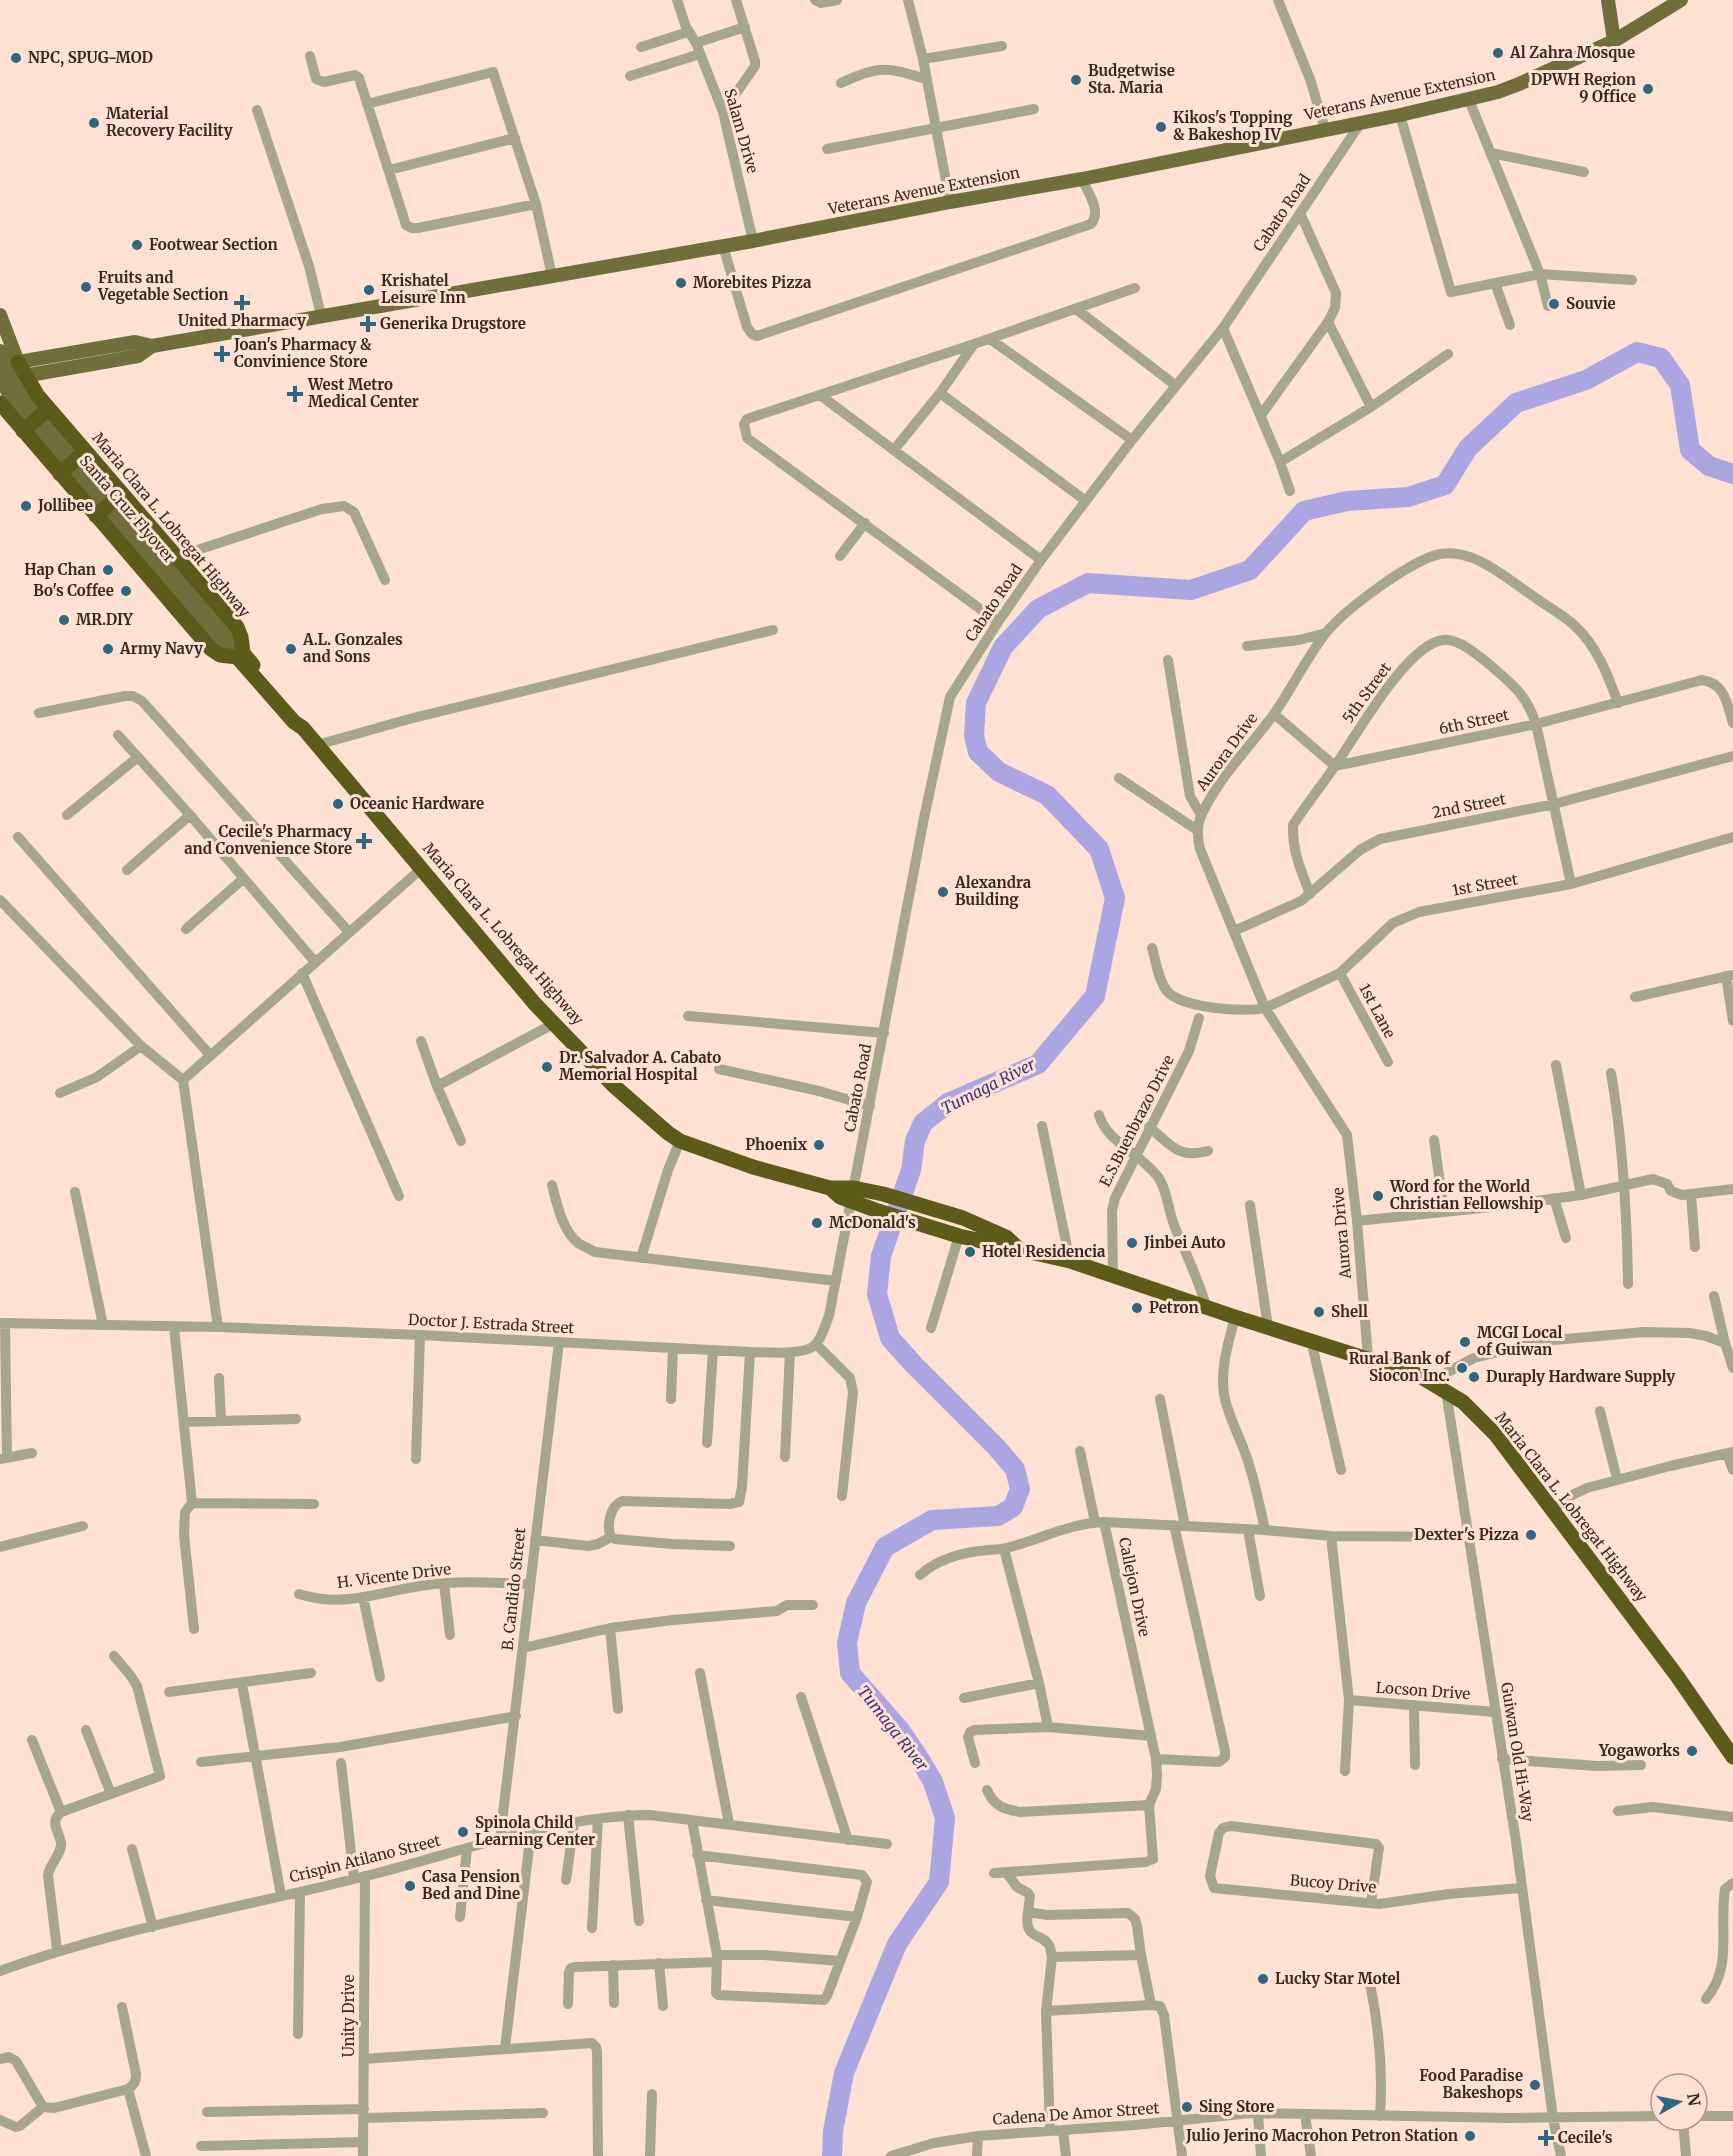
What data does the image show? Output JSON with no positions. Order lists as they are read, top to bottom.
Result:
{
  "streets": {
    "highway": ["Maria Clara L. Lobregat Highway"],
    "main road": ["Veterans Avenue Extension", "Santa Cruz Flyover"],
    "street": [
      "Salam Drive",
      "Cabato Road",
      "5th Street",
      "6th Street",
      "Aurora Drive",
      "2nd Street",
      "1st Street",
      "1st Lane",
      "E.S.Buenbrazo Drive",
      "Doctor J. Estrada Street",
      "H. Vicente Drive",
      "Callejon Drive",
      "B. Candido Street",
      "Locson Drive",
      "Guiwan Old Hi-Way",
      "Crispin Atilano Street",
      "Bucoy Drive",
      "Unity Drive",
      "Cadena De Amor Street"
    ]
  },
  "crossings": [
    ["Veterans Avenue Extension", "Salam Drive"],
    ["Veterans Avenue Extension", "Cabato Road"],
    ["Veterans Avenue Extension", "Maria Clara L. Lobregat Highway"],
    ["Cabato Road", "Maria Clara L. Lobregat Highway"],
    ["Santa Cruz Flyover", "Maria Clara L. Lobregat Highway"],
    ["Maria Clara L. Lobregat Highway", "Aurora Drive"],
    ["Maria Clara L. Lobregat Highway", "E.S.Buenbrazo Drive"],
    ["Maria Clara L. Lobregat Highway", "Guiwan Old Hi-Way"],
    ["5th Street", "6th Street"],
    ["5th Street", "2nd Street"],
    ["6th Street", "Aurora Drive"],
    ["Aurora Drive", "2nd Street"],
    ["Aurora Drive", "1st Street"],
    ["1st Street", "1st Lane"],
    ["Doctor J. Estrada Street", "B. Candido Street"],
    ["H. Vicente Drive", "B. Candido Street"],
    ["Callejon Drive", "Guiwan Old Hi-Way"],
    ["B. Candido Street", "Crispin Atilano Street"],
    ["Locson Drive", "Guiwan Old Hi-Way"],
    ["Guiwan Old Hi-Way", "Bucoy Drive"],
    ["Guiwan Old Hi-Way", "Cadena De Amor Street"],
    ["Crispin Atilano Street", "Unity Drive"]
  ],
  "water": ["Tumaga River"],
  "places": {
    "other": [
      "Al Zahra Mosque",
      "NPC, SPUG-MOD",
      "Budgetwise Sta. Maria",
      "DPWH Region 9 Office",
      "Material Recovery Facility",
      "Kikos's Topping & Bakeshop IV",
      "Footwear Section",
      "Morebites Pizza",
      "Fruits and Vegetable Section",
      "Krishatel Leisure Inn",
      "Souvie",
      "Jollibee",
      "Hap Chan",
      "Bo's Coffee",
      "MR.DIY",
      "Army Navy",
      "A.L. Gonzales and Sons",
      "Oceanic Hardware",
      "Alexandra Building",
      "Dr. Salvador A. Cabato Memorial Hospital",
      "Phoenix",
      "Word for the World Christian Fellowship",
      "McDonald's",
      "Jinbei Auto",
      "Hotel Residencia",
      "Petron",
      "Shell",
      "MCGI Local of Guiwan",
      "Rural Bank of Siocon Inc.",
      "Duraply Hardware Supply",
      "Dexter's Pizza",
      "Yogaworks",
      "Spinola Child Learning Center",
      "Casa Pension Bed and Dine",
      "Lucky Star Motel",
      "Food Paradise Bakeshops",
      "Sing Store",
      "Julio Jerino Macrohon Petron Station"
    ],
    "health": [
      "United Pharmacy",
      "Generika Drugstore",
      "Joan's Pharmacy & Convinience Store",
      "West Metro Medical Center",
      "Cecile's Pharmacy and Convenience Store",
      "Cecile's"
    ]
  },
  "north": "right"
}
